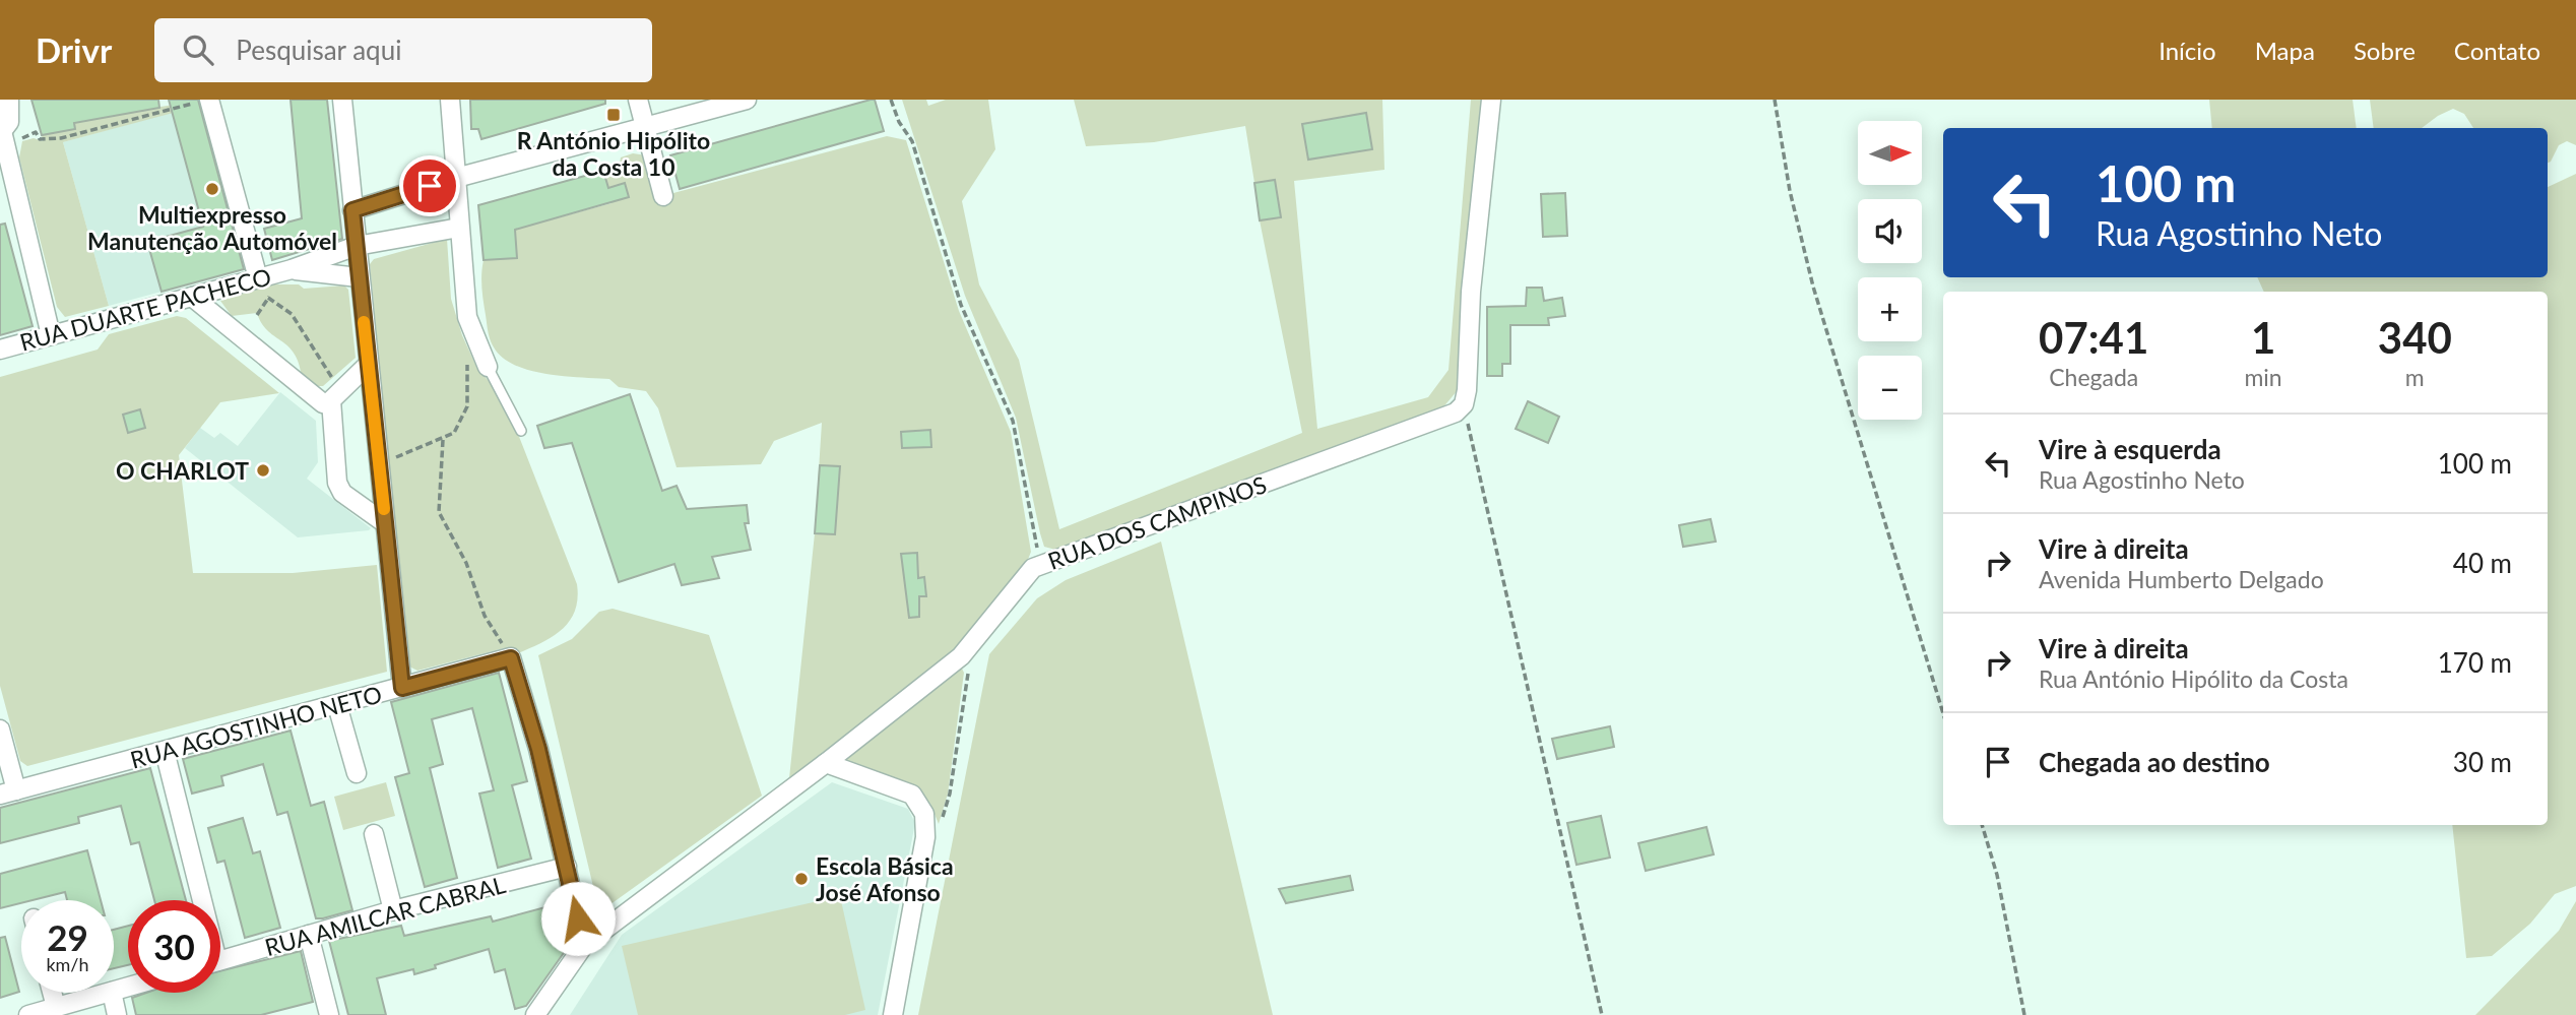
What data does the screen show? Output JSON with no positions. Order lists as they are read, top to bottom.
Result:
{
  "streets": {
    "street": [
      "RUA DUARTE PACHECO",
      "RUA DOS CAMPINOS",
      "RUA AGOSTINHO NETO",
      "RUA AMILCAR CABRAL"
    ]
  },
  "places": {
    "transit": ["R António Hipólito da Costa 10"],
    "other": ["Multiexpresso Manutenção Automóvel", "O CHARLOT", "Escola Básica José Afonso"]
  },
  "north": "right",
  "page": {
    "header": "Drivr",
    "search": "Pesquisar aqui",
    "nav": [
      "Início",
      "Mapa",
      "Sobre",
      "Contato"
    ],
    "map_buttons": ["+", "−"],
    "turn": ["100 m", "Rua Agostinho Neto"],
    "eta": [
      "07:41",
      "Chegada",
      "1",
      "min",
      "340",
      "m"
    ],
    "list": [
      {
        "name": "Vire à esquerda",
        "note": "Rua Agostinho Neto",
        "value": "100 m"
      },
      {
        "name": "Vire à direita",
        "note": "Avenida Humberto Delgado",
        "value": "40 m"
      },
      {
        "name": "Vire à direita",
        "note": "Rua António Hipólito da Costa",
        "value": "170 m"
      },
      {
        "name": "Chegada ao destino",
        "value": "30 m"
      }
    ],
    "speed": "29 km/h",
    "limit": "30"
  }
}
